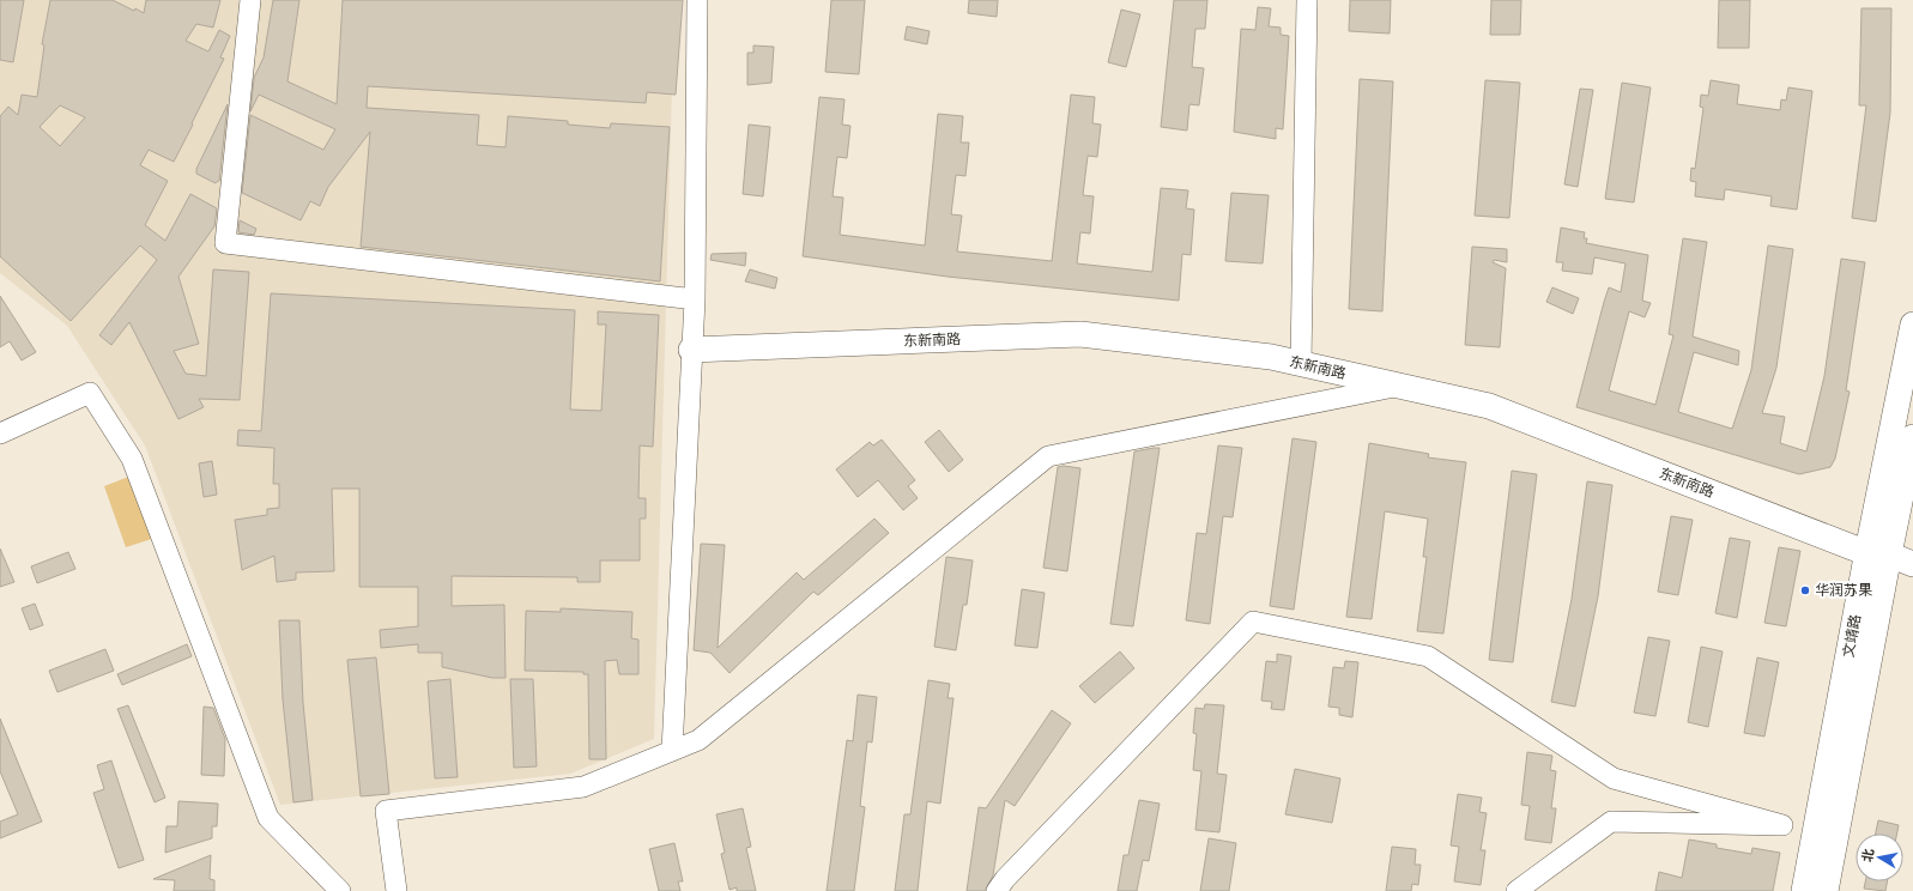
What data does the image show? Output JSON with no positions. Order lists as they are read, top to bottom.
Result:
{
  "streets": {
    "main road": ["东新南路", "文靖路"]
  },
  "crossings": [
    ["东新南路", "文靖路"]
  ],
  "places": ["华润苏果"],
  "north": "left"
}
